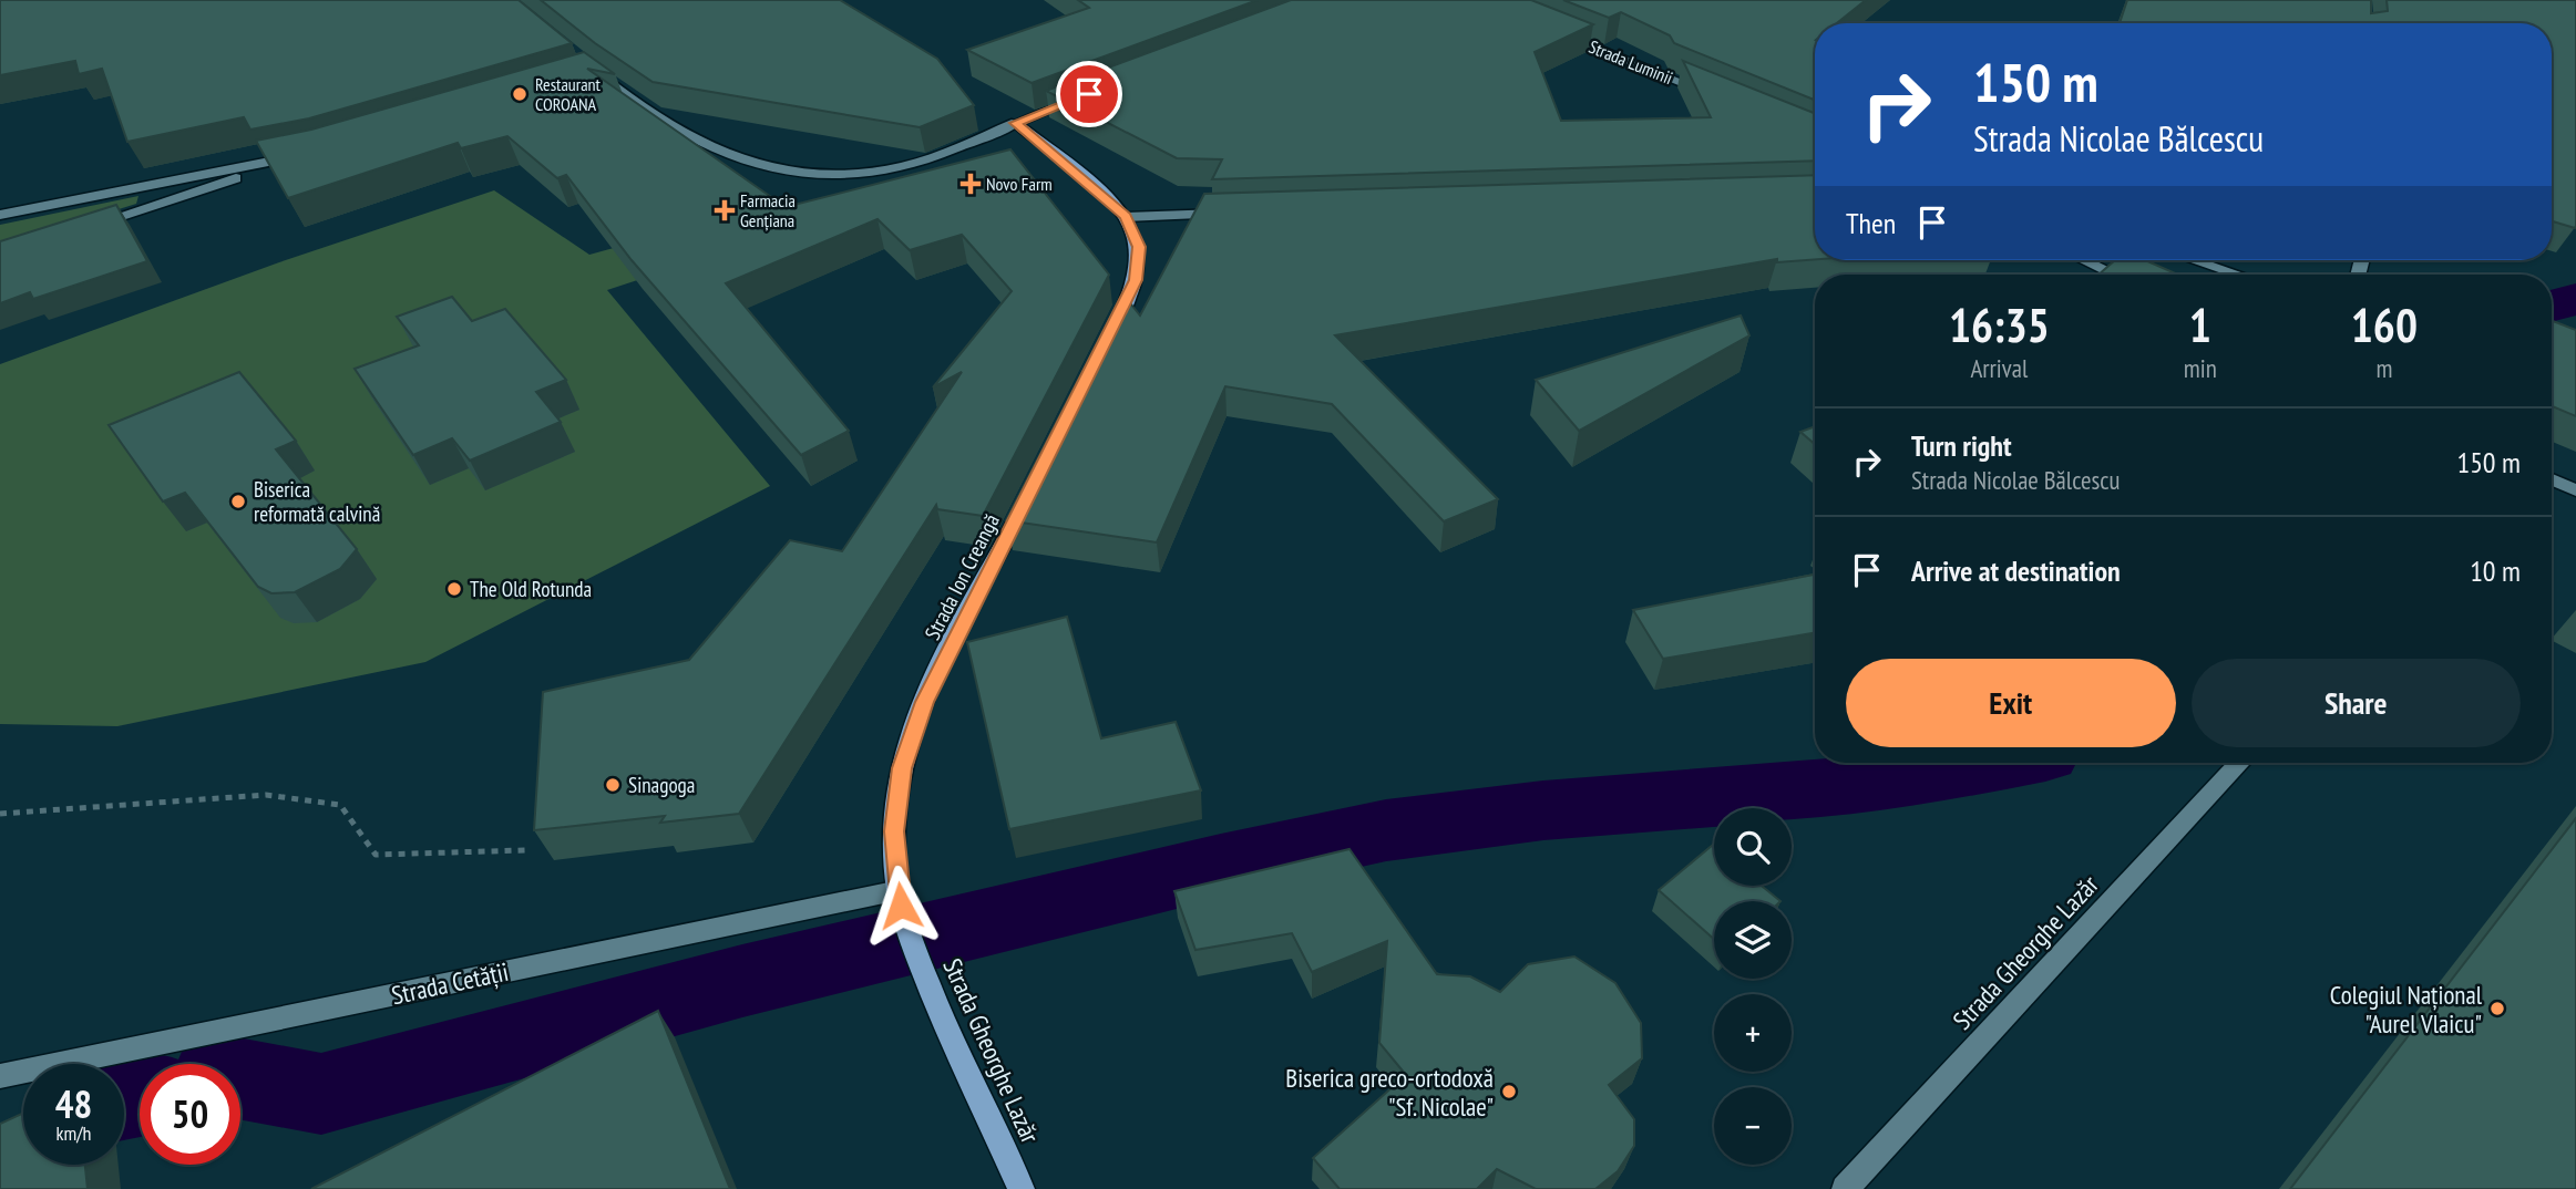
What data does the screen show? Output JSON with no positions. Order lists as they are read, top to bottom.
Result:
{
  "streets": {
    "main road": ["Strada Ion Creangă", "Strada Gheorghe Lazăr"],
    "street": ["Strada Luminii", "Strada Cetății"]
  },
  "crossings": [
    ["Strada Ion Creangă", "Strada Gheorghe Lazăr"],
    ["Strada Ion Creangă", "Strada Cetății"],
    ["Strada Gheorghe Lazăr", "Strada Cetății"]
  ],
  "places": {
    "other": [
      "Restaurant COROANA",
      "Biserica reformată calvină",
      "The Old Rotunda",
      "Sinagoga",
      "Colegiul Național \"Aurel Vlaicu\"",
      "Biserica greco-ortodoxă \"Sf. Nicolae\""
    ],
    "health": ["Novo Farm", "Farmacia Gențiana"]
  },
  "page": {
    "turn": ["150 m", "Strada Nicolae Bălcescu"],
    "then": "Then",
    "eta": [
      "16:35",
      "Arrival",
      "1",
      "min",
      "160",
      "m"
    ],
    "list": [
      {
        "name": "Turn right",
        "note": "Strada Nicolae Bălcescu",
        "value": "150 m"
      },
      {
        "name": "Arrive at destination",
        "value": "10 m"
      }
    ],
    "buttons": ["Exit", "Share"],
    "map_buttons": ["+", "−"],
    "speed": "48 km/h",
    "limit": "50"
  }
}
